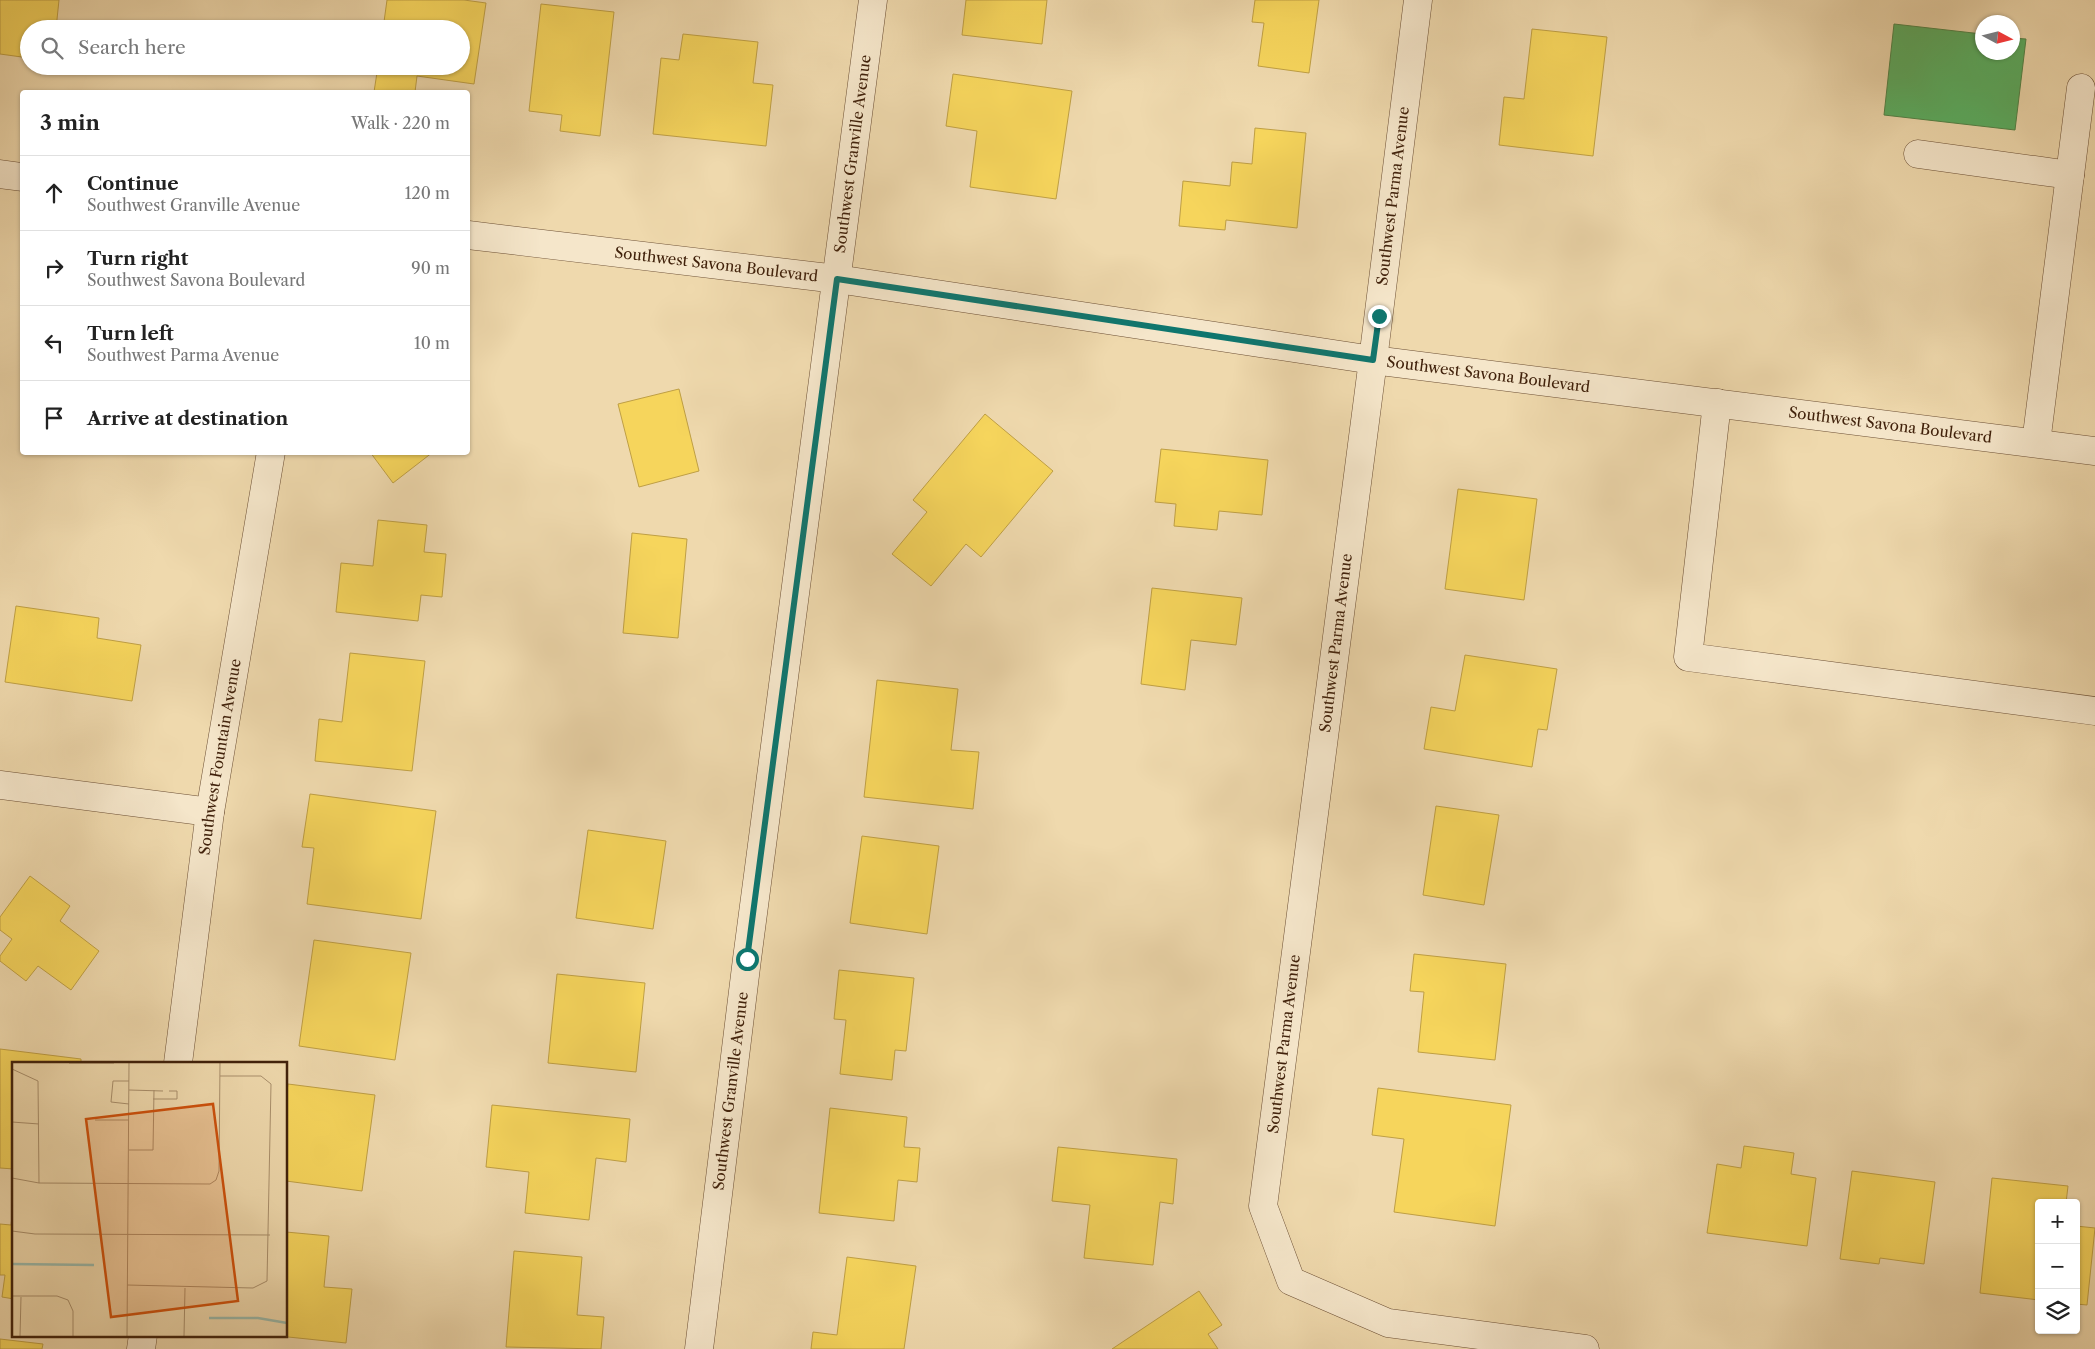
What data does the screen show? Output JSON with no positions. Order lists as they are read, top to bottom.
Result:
{
  "streets": {
    "street": [
      "Southwest Granville Avenue",
      "Southwest Parma Avenue",
      "Southwest Savona Boulevard",
      "Southwest Fountain Avenue"
    ]
  },
  "crossings": [
    ["Southwest Granville Avenue", "Southwest Savona Boulevard"],
    ["Southwest Parma Avenue", "Southwest Savona Boulevard"]
  ],
  "north": "right",
  "page": {
    "search": "Search here",
    "heading": ["3 min", "Walk · 220 m"],
    "list": [
      ["Continue", "Southwest Granville Avenue", "120 m"],
      ["Turn right", "Southwest Savona Boulevard", "90 m"],
      ["Turn left", "Southwest Parma Avenue", "10 m"],
      "Arrive at destination"
    ],
    "map_buttons": ["+", "−"]
  }
}
